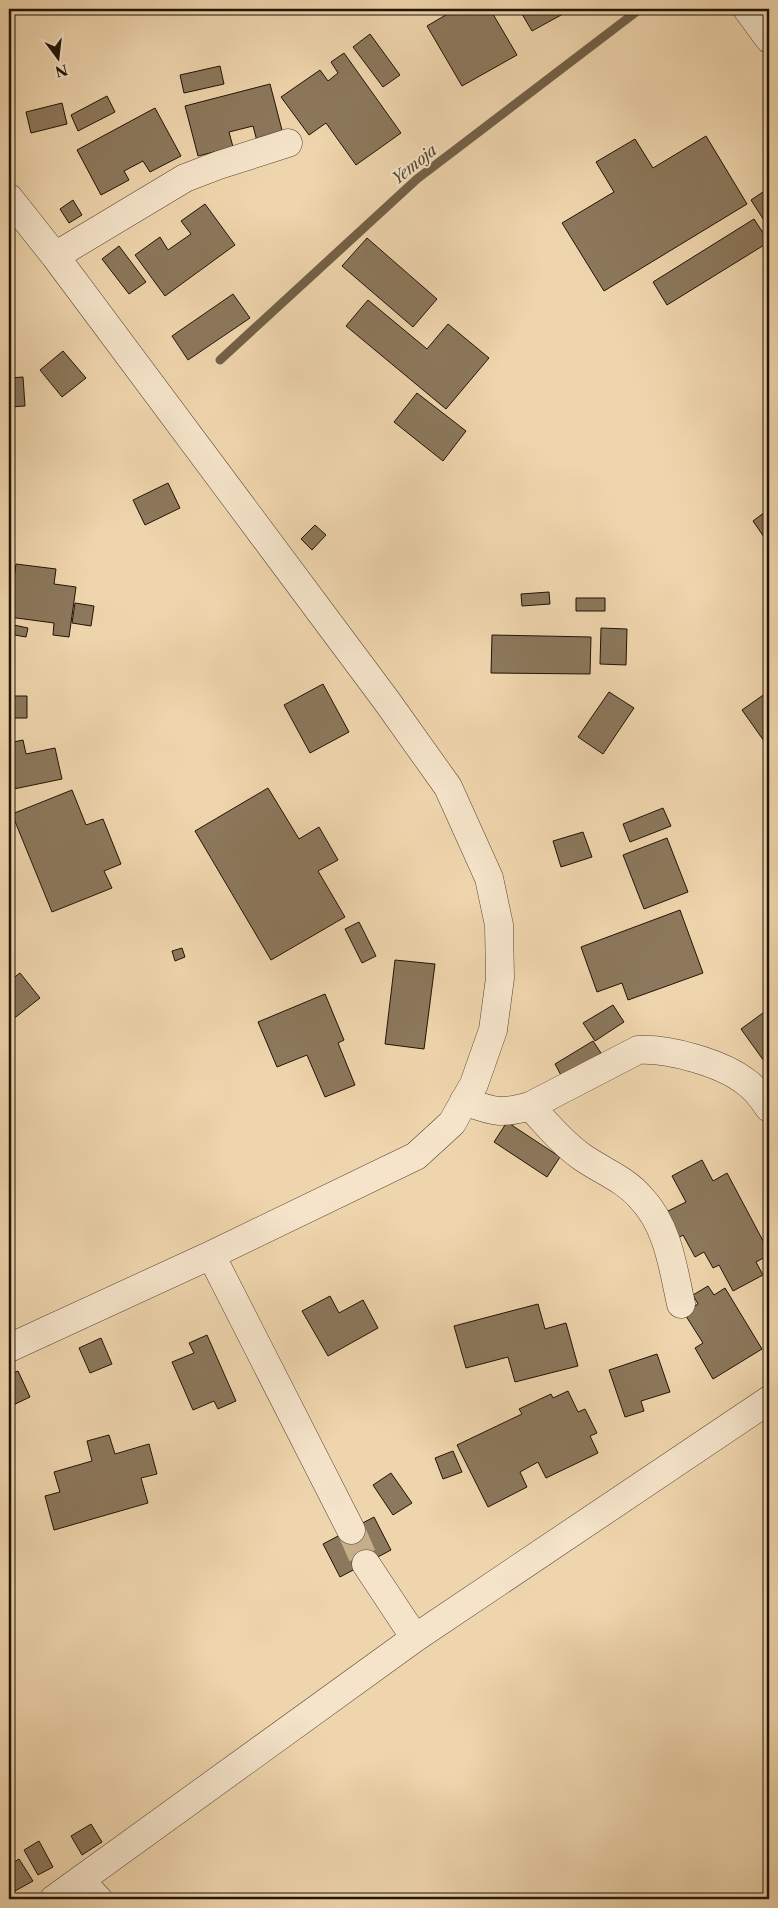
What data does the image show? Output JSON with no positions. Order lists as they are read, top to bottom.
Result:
{
  "water": ["Yemoja"],
  "north": "bottom"
}
